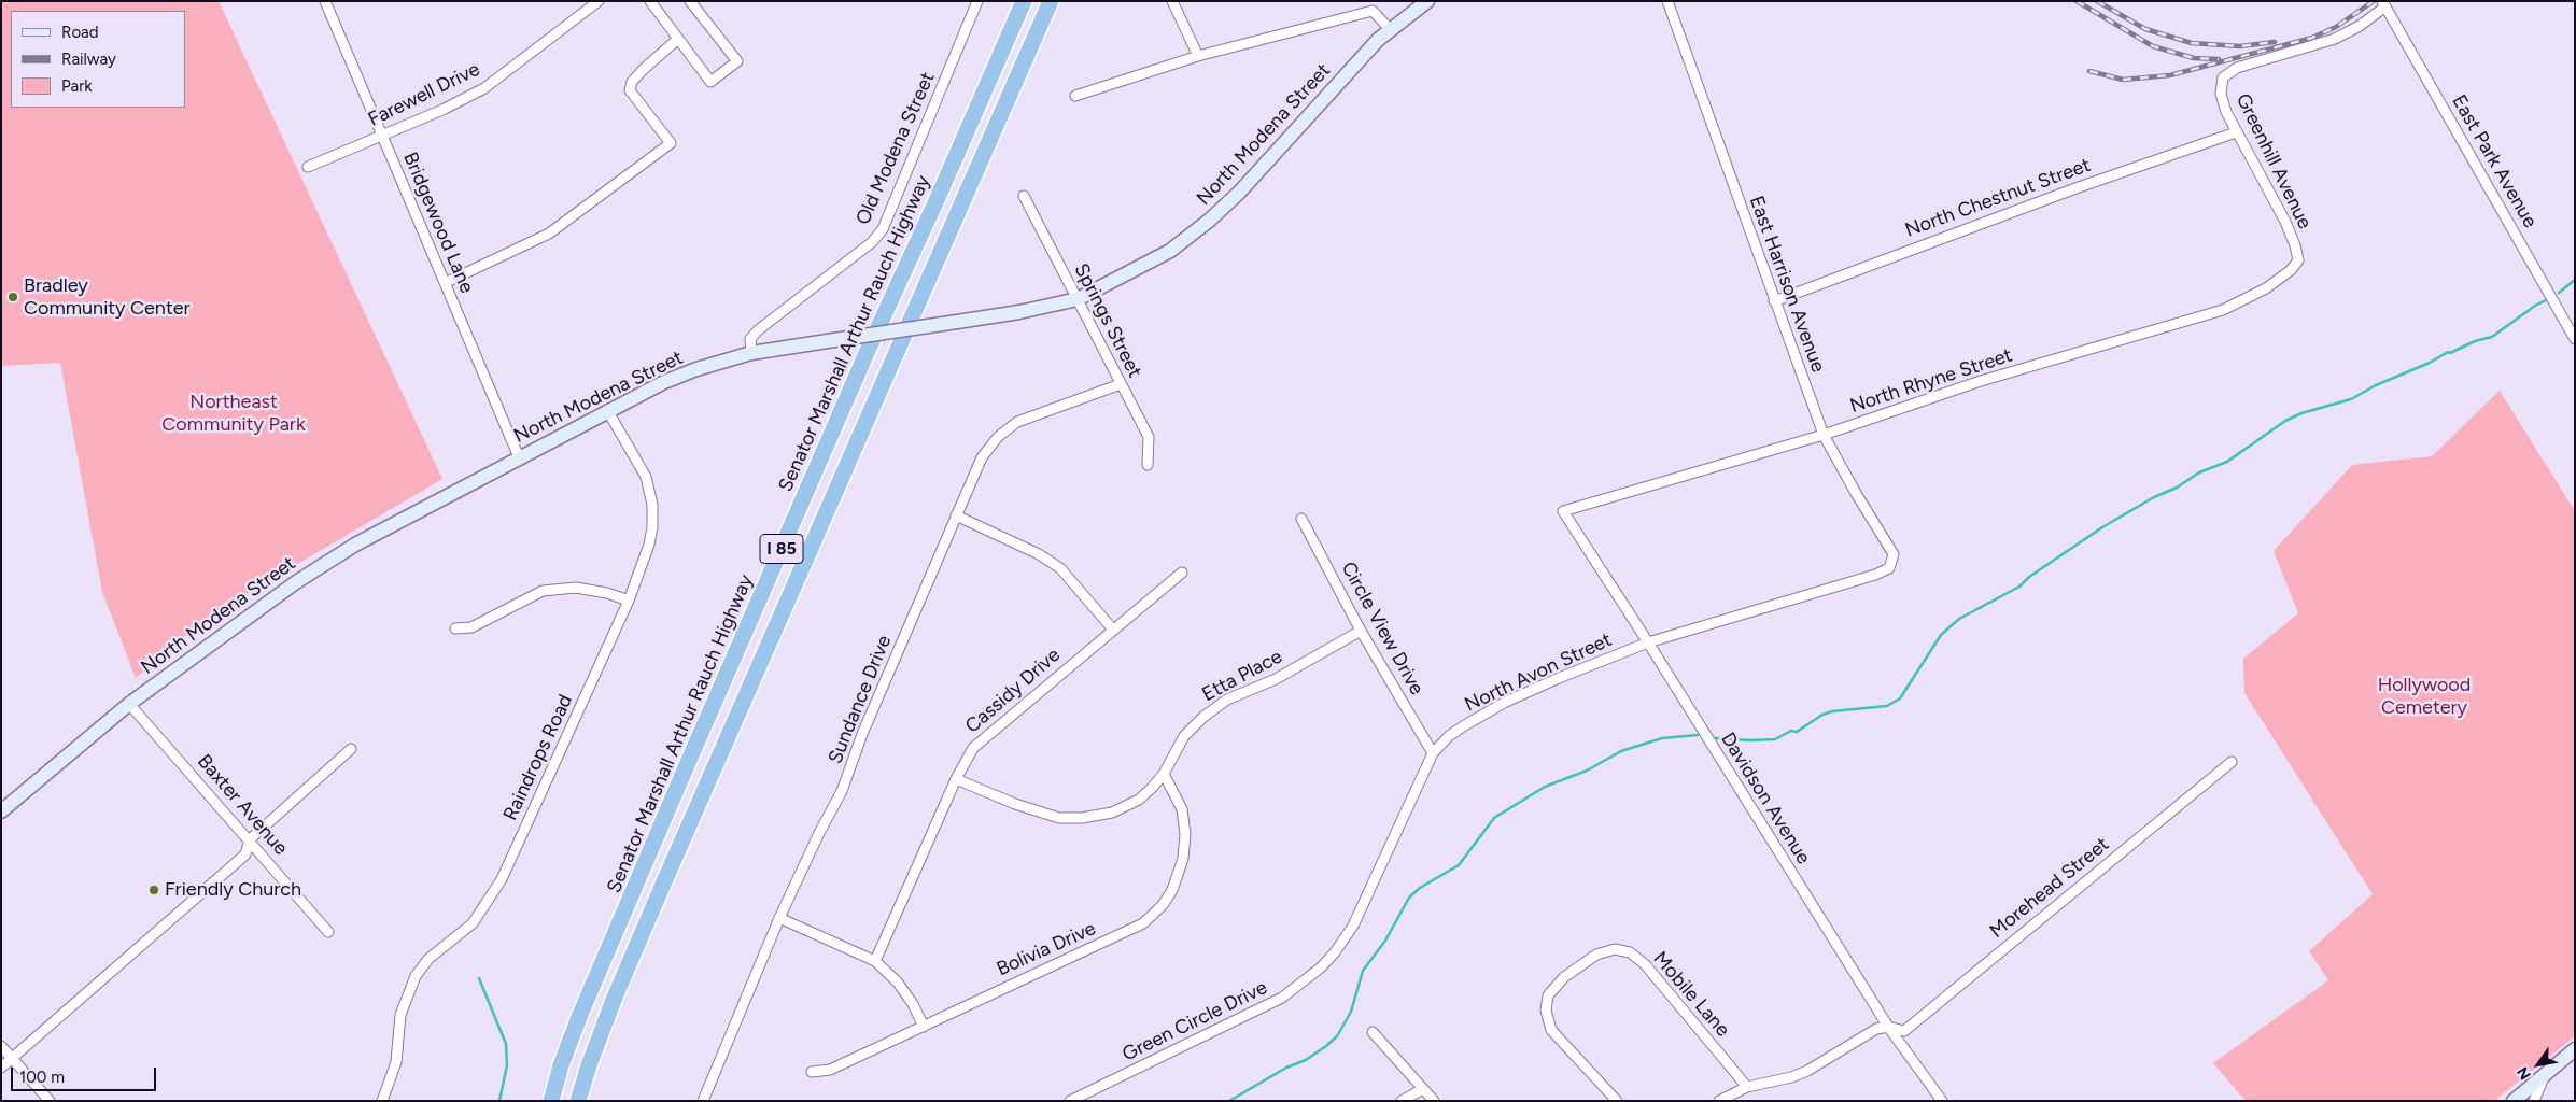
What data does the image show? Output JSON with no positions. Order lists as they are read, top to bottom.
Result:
{
  "streets": {
    "highway": ["Senator Marshall Arthur Rauch Highway", "I 85"],
    "street": [
      "Farewell Drive",
      "North Modena Street",
      "Old Modena Street",
      "Greenhill Avenue",
      "East Park Avenue",
      "North Chestnut Street",
      "Bridgewood Lane",
      "East Harrison Avenue",
      "Springs Street",
      "North Rhyne Street",
      "Circle View Drive",
      "North Avon Street",
      "Etta Place",
      "Cassidy Drive",
      "Sundance Drive",
      "Raindrops Road",
      "Davidson Avenue",
      "Baxter Avenue",
      "Morehead Street",
      "Bolivia Drive",
      "Mobile Lane",
      "Green Circle Drive"
    ]
  },
  "crossings": [
    ["Farewell Drive", "Bridgewood Lane"],
    ["North Modena Street", "Old Modena Street"],
    ["North Modena Street", "Bridgewood Lane"],
    ["North Modena Street", "Springs Street"],
    ["North Modena Street", "Raindrops Road"],
    ["North Modena Street", "Baxter Avenue"],
    ["Greenhill Avenue", "East Park Avenue"],
    ["Greenhill Avenue", "North Chestnut Street"],
    ["Greenhill Avenue", "North Rhyne Street"],
    ["North Chestnut Street", "East Harrison Avenue"],
    ["East Harrison Avenue", "North Rhyne Street"],
    ["East Harrison Avenue", "North Avon Street"],
    ["Springs Street", "Sundance Drive"],
    ["North Rhyne Street", "Davidson Avenue"],
    ["Circle View Drive", "North Avon Street"],
    ["Circle View Drive", "Etta Place"],
    ["North Avon Street", "Davidson Avenue"],
    ["North Avon Street", "Green Circle Drive"],
    ["Etta Place", "Cassidy Drive"],
    ["Etta Place", "Bolivia Drive"],
    ["Davidson Avenue", "Morehead Street"]
  ],
  "parks": ["Northeast Community Park", "Hollywood Cemetery"],
  "places": ["Bradley Community Center", "Friendly Church"],
  "legend": ["Road", "Railway", "Park"],
  "scale_bar": "100 m",
  "north": "bottom left"
}
